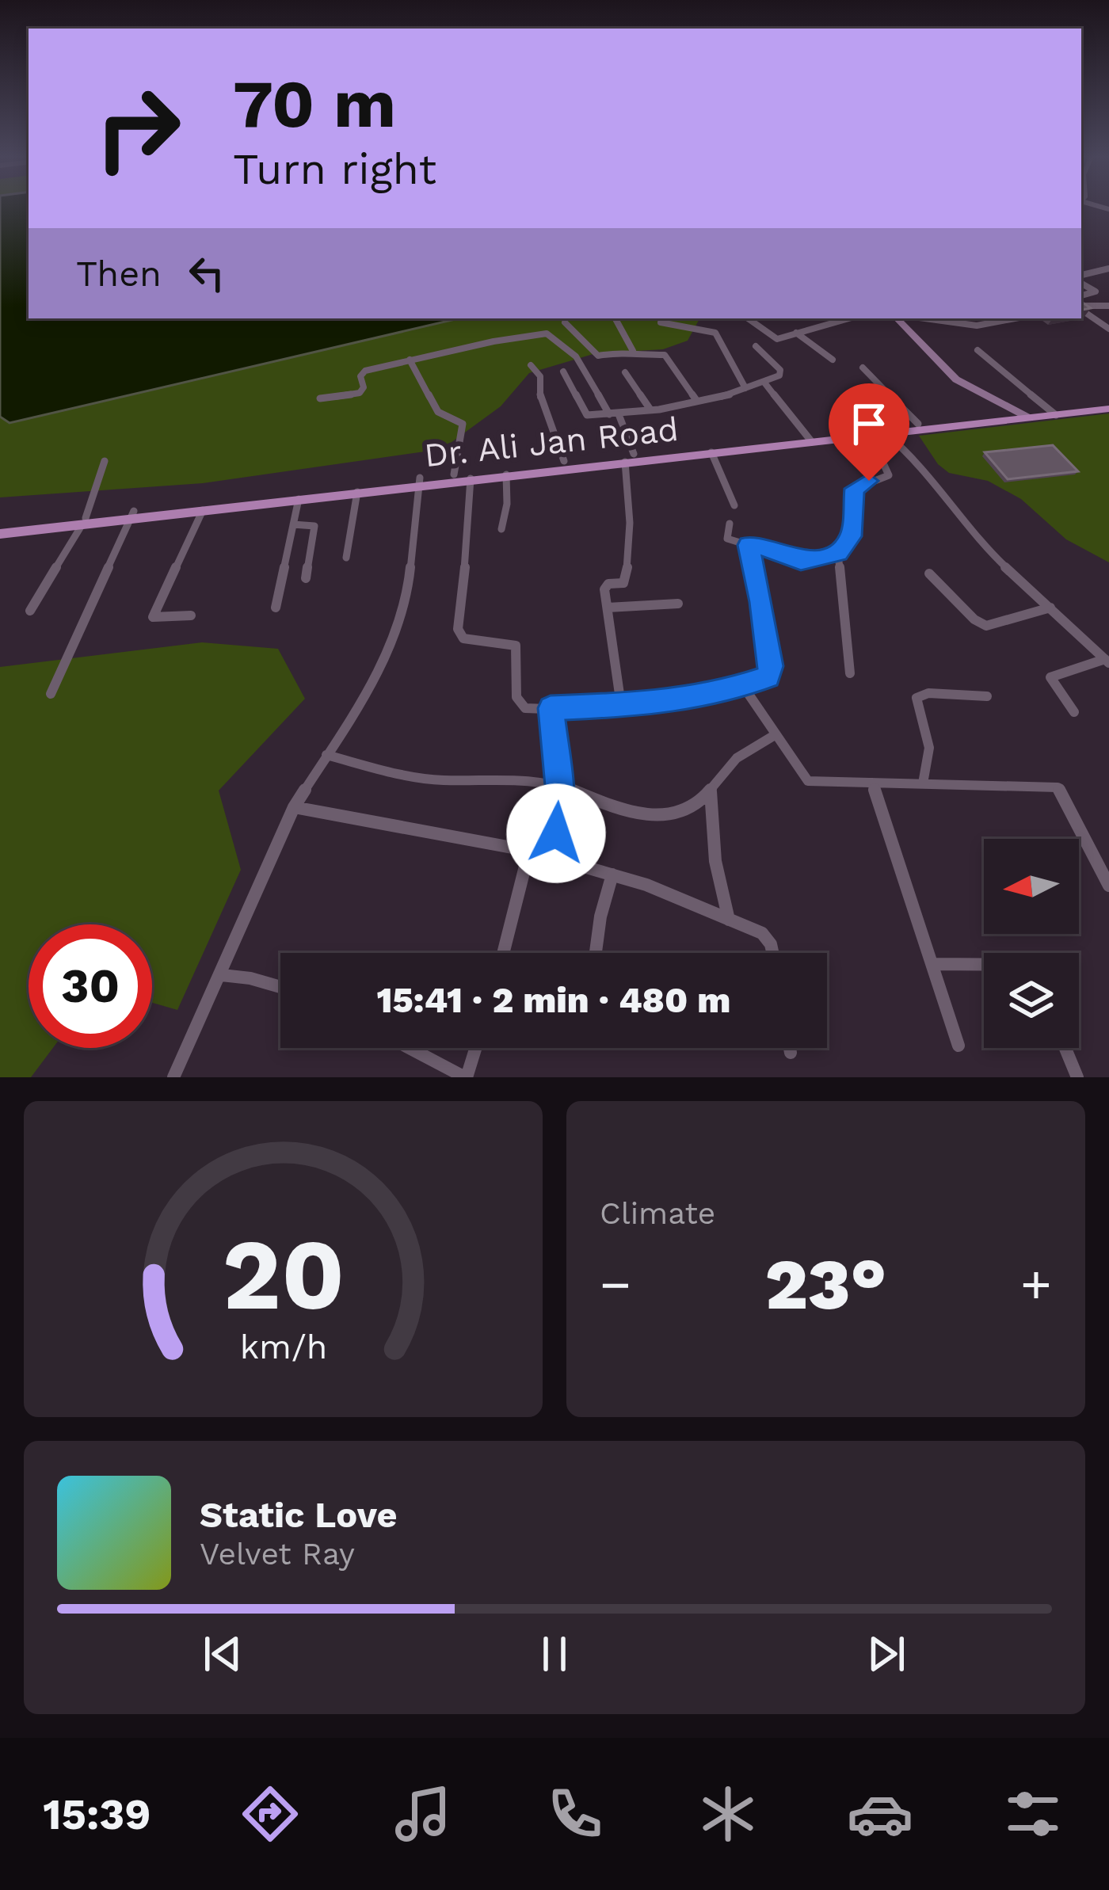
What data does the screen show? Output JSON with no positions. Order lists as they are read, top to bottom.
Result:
{
  "streets": {
    "main road": ["Dr. Ali Jan Road"]
  },
  "north": "left",
  "page": {
    "turn": ["70 m", "Turn right"],
    "then": "Then",
    "limit": "30",
    "trip": "15:41 · 2 min · 480 m",
    "tile": "Climate",
    "heat": ["−", "23°", "+"],
    "song": ["Static Love", "Velvet Ray"],
    "tabs": "15:39",
    "gauge": ["20", "km/h"]
  }
}
